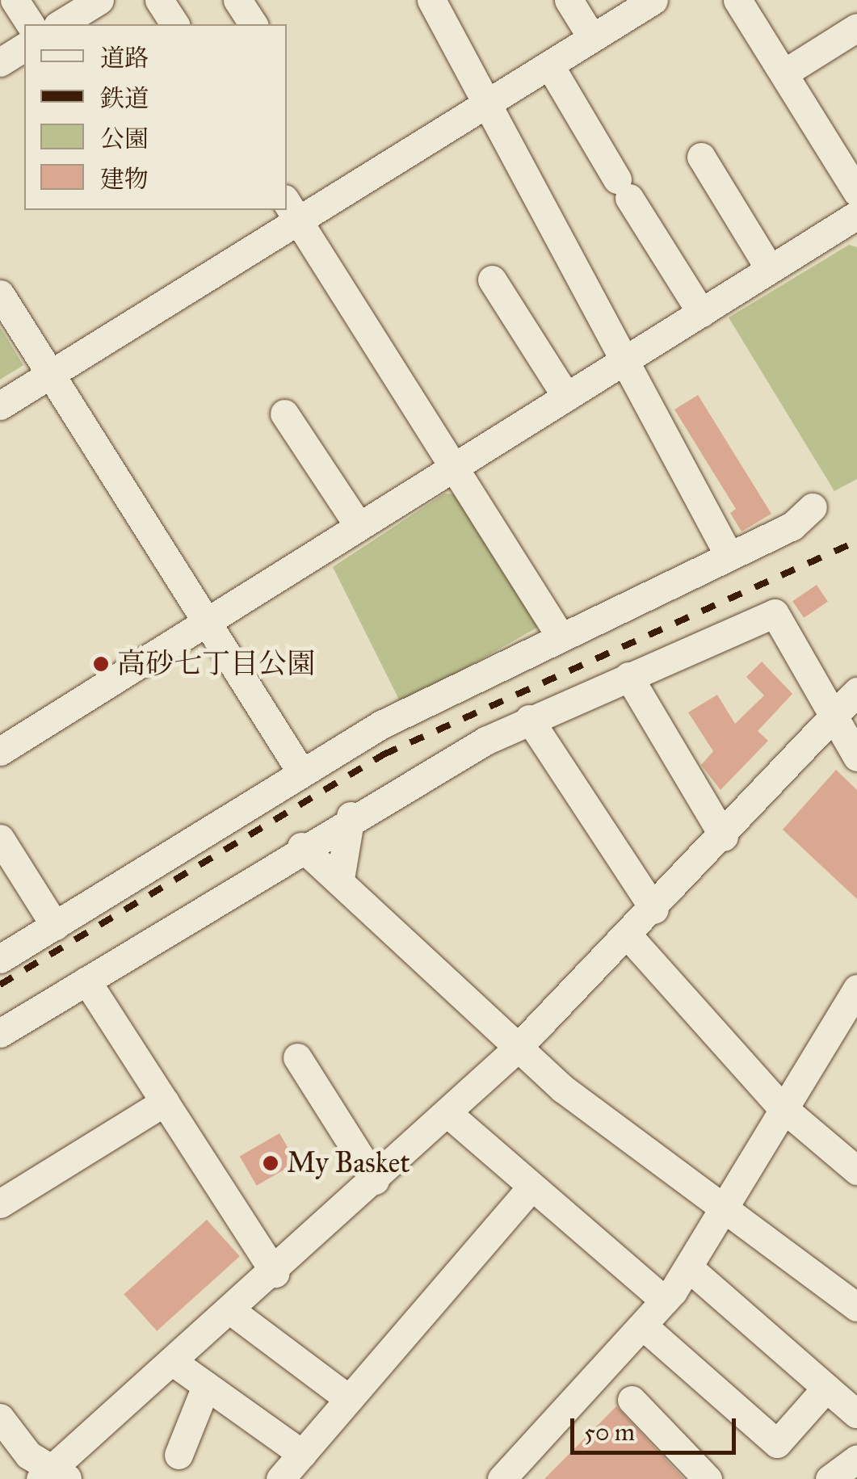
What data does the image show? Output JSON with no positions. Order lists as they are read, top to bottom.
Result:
{
  "places": ["高砂七丁目公園", "My Basket"],
  "legend": [
    "道路",
    "鉄道",
    "公園",
    "建物"
  ],
  "scale_bar": "50 m"
}
